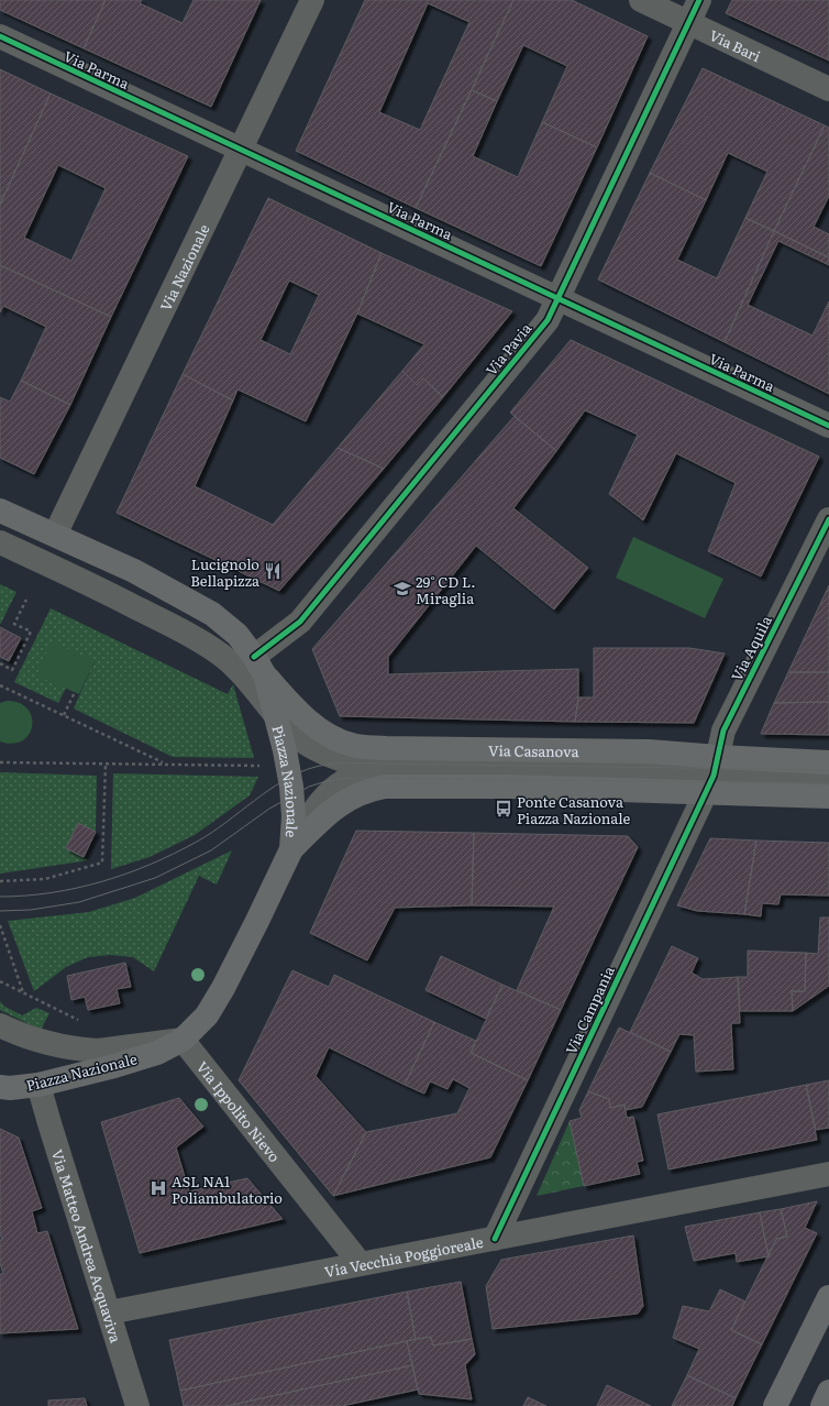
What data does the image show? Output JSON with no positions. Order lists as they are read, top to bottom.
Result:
{
  "streets": {
    "main road": ["Via Casanova", "Piazza Nazionale"],
    "street": [
      "Via Bari",
      "Via Parma",
      "Via Nazionale",
      "Via Pavia",
      "Via Aquila",
      "Via Campania",
      "Via Ippolito Nievo",
      "Via Matteo Andrea Acquaviva",
      "Via Vecchia Poggioreale"
    ]
  },
  "crossings": [
    ["Via Bari", "Via Pavia"],
    ["Via Parma", "Via Nazionale"],
    ["Via Parma", "Via Pavia"],
    ["Via Nazionale", "Piazza Nazionale"],
    ["Via Pavia", "Via Casanova"],
    ["Via Pavia", "Piazza Nazionale"],
    ["Via Aquila", "Via Casanova"],
    ["Via Aquila", "Via Campania"],
    ["Via Casanova", "Piazza Nazionale"],
    ["Via Casanova", "Via Campania"],
    ["Piazza Nazionale", "Via Ippolito Nievo"],
    ["Piazza Nazionale", "Via Matteo Andrea Acquaviva"],
    ["Via Campania", "Via Vecchia Poggioreale"],
    ["Via Ippolito Nievo", "Via Vecchia Poggioreale"],
    ["Via Matteo Andrea Acquaviva", "Via Vecchia Poggioreale"]
  ],
  "places": {
    "restaurant": ["Lucignolo Bellapizza"],
    "school or university": ["29° CD L. Miraglia"],
    "bus stop": ["Ponte Casanova Piazza Nazionale"],
    "hospital": ["ASL NA1 Poliambulatorio"]
  }
}
